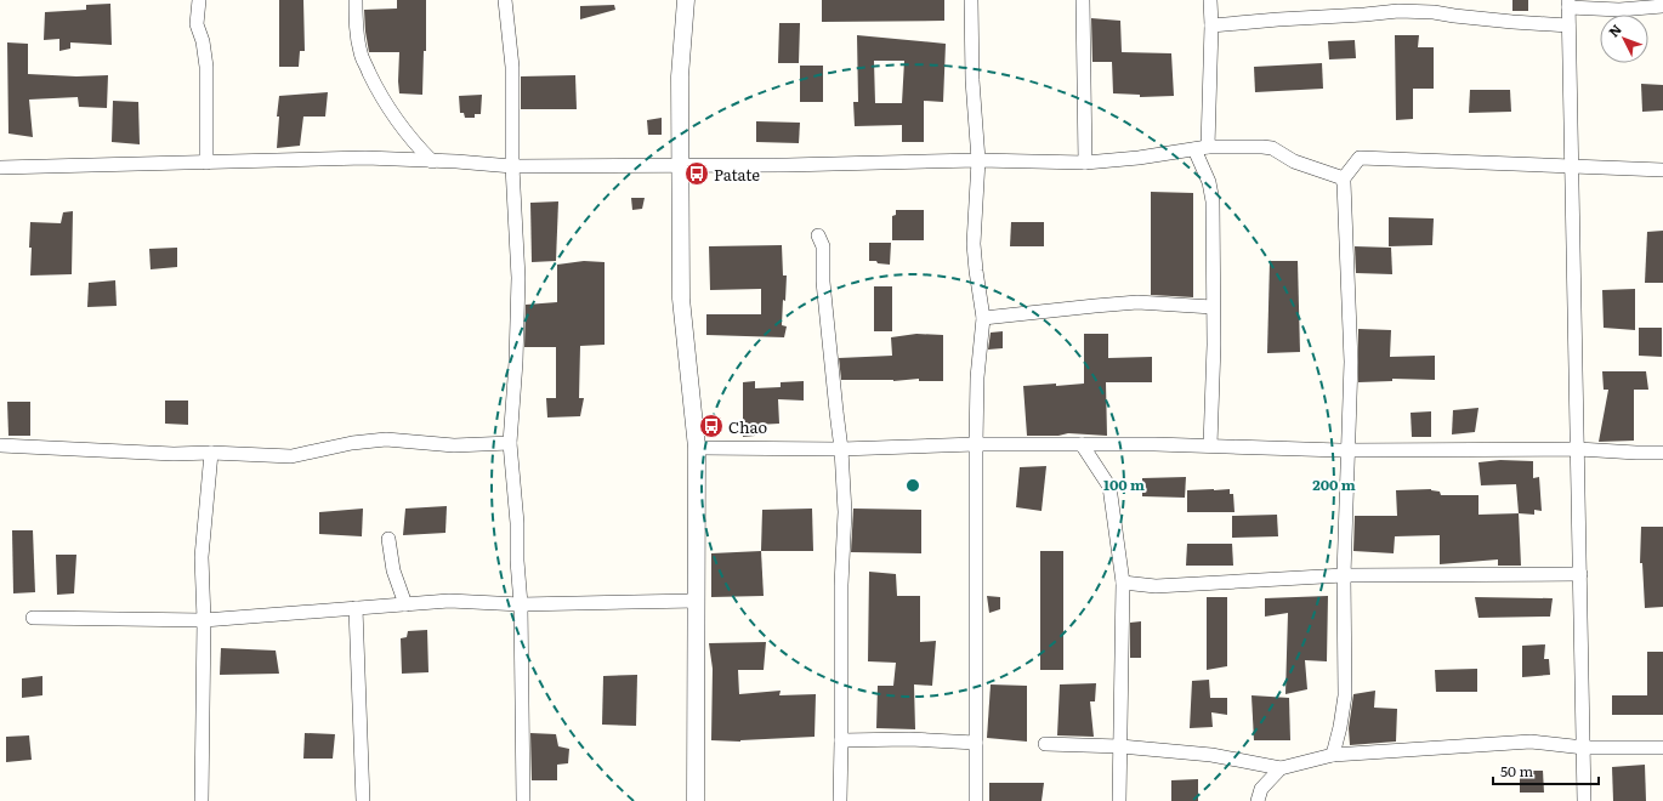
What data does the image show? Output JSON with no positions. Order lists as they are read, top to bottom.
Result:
{
  "places": {
    "bus stop": ["Patate", "Chao"]
  },
  "scale_bar": "50 m",
  "north": "top left",
  "rings": ["100 m", "200 m"]
}
